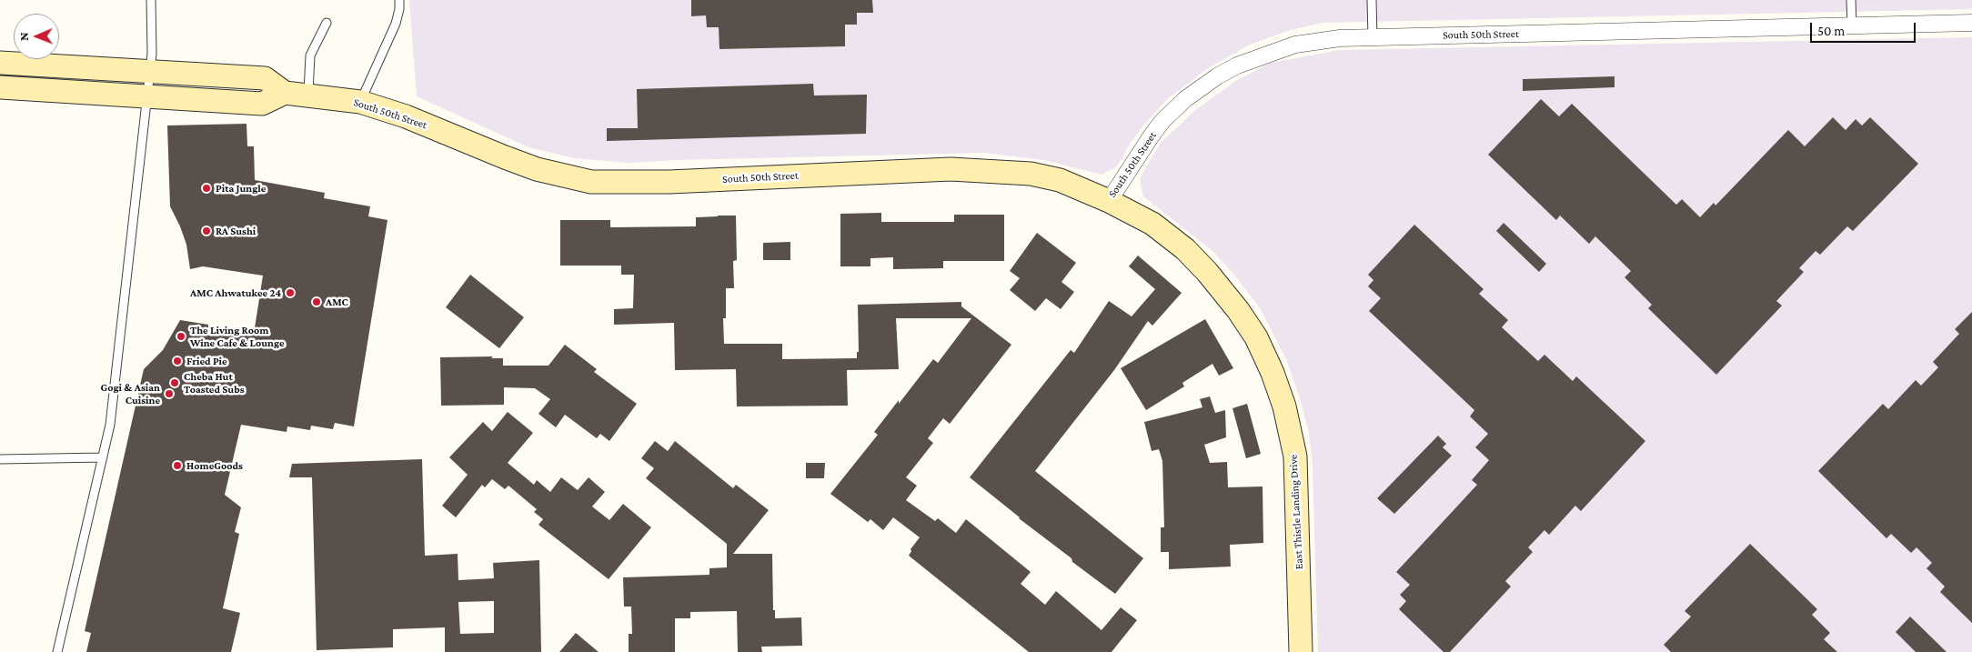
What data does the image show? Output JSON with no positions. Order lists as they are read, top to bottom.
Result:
{
  "streets": {
    "street": ["South 50th Street", "East Thistle Landing Drive"]
  },
  "crossings": [
    ["South 50th Street", "East Thistle Landing Drive"]
  ],
  "places": [
    "Pita Jungle",
    "RA Sushi",
    "AMC Ahwatukee 24",
    "AMC",
    "The Living Room Wine Cafe & Lounge",
    "Fried Pie",
    "Cheba Hut Toasted Subs",
    "Gogi & Asian Cuisine",
    "HomeGoods"
  ],
  "scale_bar": "50 m",
  "north": "left"
}
